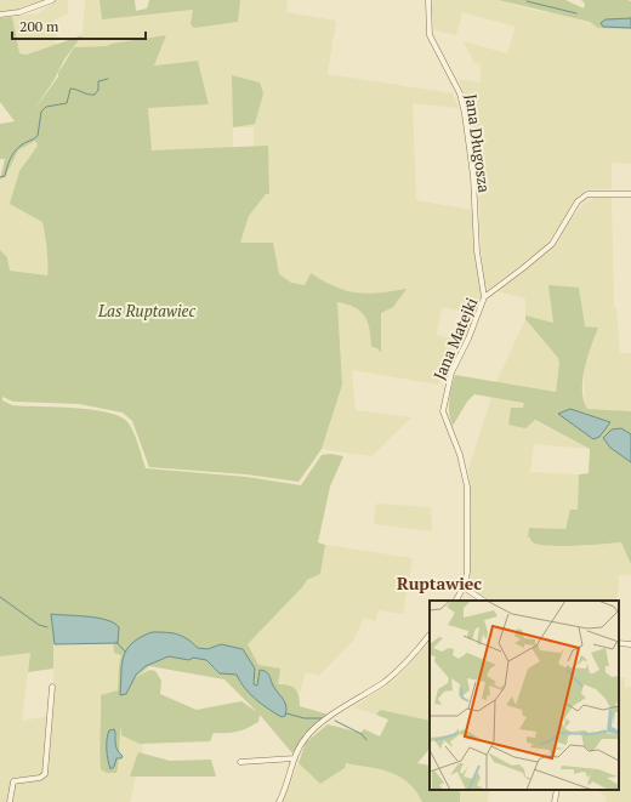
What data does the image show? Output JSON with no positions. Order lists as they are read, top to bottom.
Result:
{
  "streets": {
    "street": ["Jana Długosza", "Jana Matejki"]
  },
  "crossings": [
    ["Jana Długosza", "Jana Matejki"]
  ],
  "districts": ["Ruptawiec"],
  "parks": ["Las Ruptawiec"],
  "scale_bar": "200 m"
}
